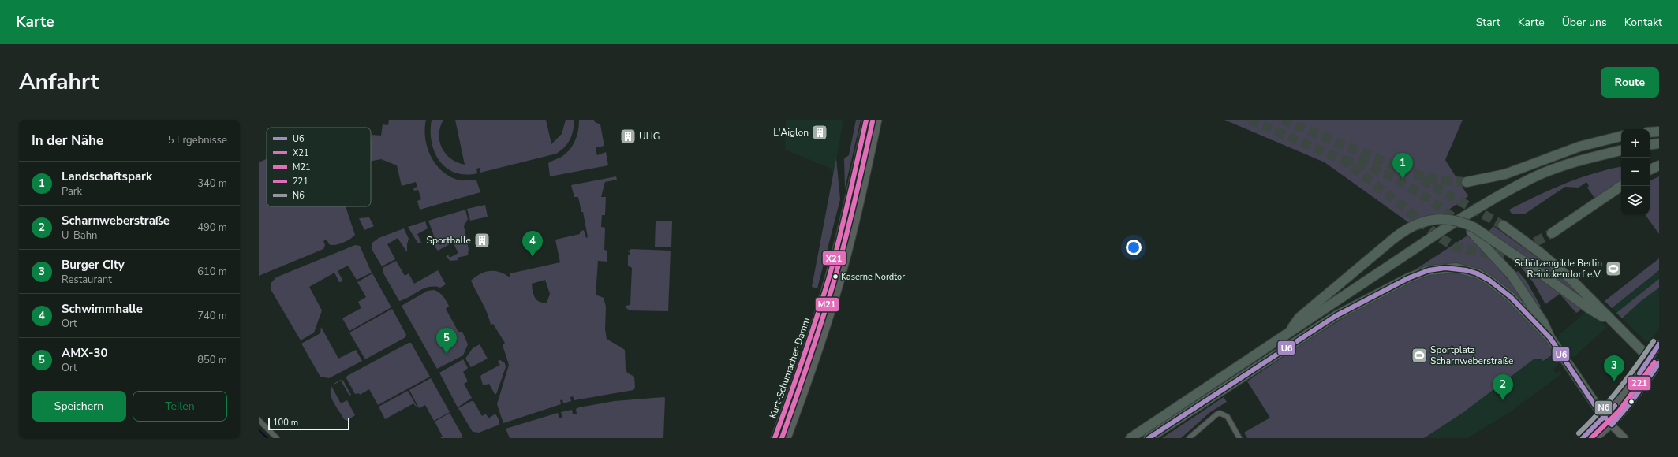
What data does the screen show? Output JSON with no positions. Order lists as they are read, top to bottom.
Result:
{
  "streets": {
    "main road": ["Kurt-Schumacher-Damm"]
  },
  "places": {
    "building": ["L'Aiglon", "UHG", "Sporthalle"],
    "sports": ["Schützengilde Berlin Reinickendorf e.V.", "Sportplatz Scharnweberstraße"],
    "other": ["Kaserne Nordtor"]
  },
  "lines": [
    "transit line X21",
    "transit line M21",
    "transit line U6",
    "transit line N6",
    "transit line 221"
  ],
  "legend": [
    "U6",
    "X21",
    "M21",
    "221",
    "N6"
  ],
  "scale_bar": "100 m",
  "page": {
    "header": "Karte",
    "nav": [
      "Start",
      "Karte",
      "Über uns",
      "Kontakt"
    ],
    "title": "Anfahrt",
    "buttons": [
      "Route",
      ["Speichern", "Teilen"]
    ],
    "heading": ["In der Nähe", "5 Ergebnisse"],
    "map_buttons": ["+", "−"],
    "pins": [
      "1",
      "4",
      "5",
      "3",
      "2"
    ],
    "list": [
      {
        "mark": "1",
        "name": "Landschaftspark",
        "note": "Park",
        "value": "340 m"
      },
      {
        "mark": "2",
        "name": "Scharnweberstraße",
        "note": "U-Bahn",
        "value": "490 m"
      },
      {
        "mark": "3",
        "name": "Burger City",
        "note": "Restaurant",
        "value": "610 m"
      },
      {
        "mark": "4",
        "name": "Schwimmhalle",
        "note": "Ort",
        "value": "740 m"
      },
      {
        "mark": "5",
        "name": "AMX-30",
        "note": "Ort",
        "value": "850 m"
      }
    ],
    "scale": "100 m"
  }
}
